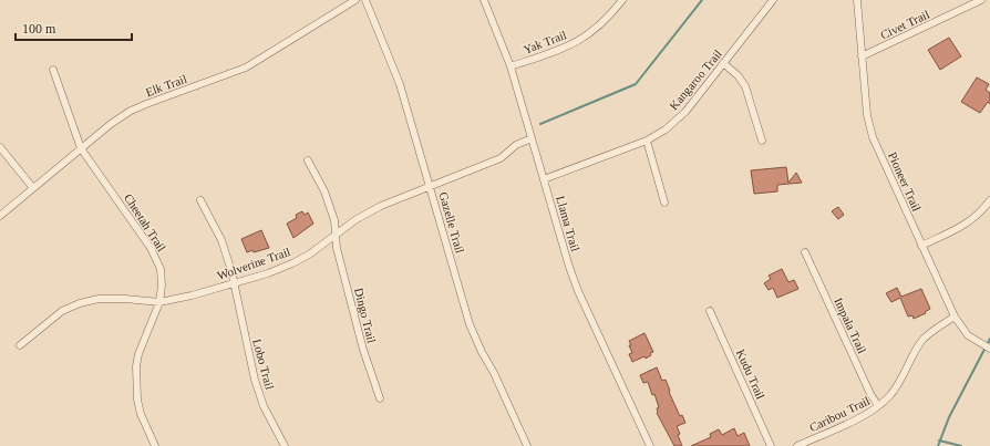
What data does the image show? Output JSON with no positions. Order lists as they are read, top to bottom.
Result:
{
  "streets": {
    "street": [
      "Civet Trail",
      "Yak Trail",
      "Kangaroo Trail",
      "Elk Trail",
      "Pioneer Trail",
      "Cheetah Trail",
      "Gazelle Trail",
      "Llama Trail",
      "Wolverine Trail",
      "Dingo Trail",
      "Impala Trail",
      "Lobo Trail",
      "Kudu Trail",
      "Caribou Trail"
    ]
  },
  "crossings": [
    ["Civet Trail", "Pioneer Trail"],
    ["Yak Trail", "Llama Trail"],
    ["Kangaroo Trail", "Llama Trail"],
    ["Elk Trail", "Cheetah Trail"],
    ["Pioneer Trail", "Caribou Trail"],
    ["Cheetah Trail", "Wolverine Trail"],
    ["Gazelle Trail", "Wolverine Trail"],
    ["Llama Trail", "Wolverine Trail"],
    ["Wolverine Trail", "Dingo Trail"],
    ["Wolverine Trail", "Lobo Trail"],
    ["Impala Trail", "Caribou Trail"]
  ],
  "scale_bar": "100 m"
}
